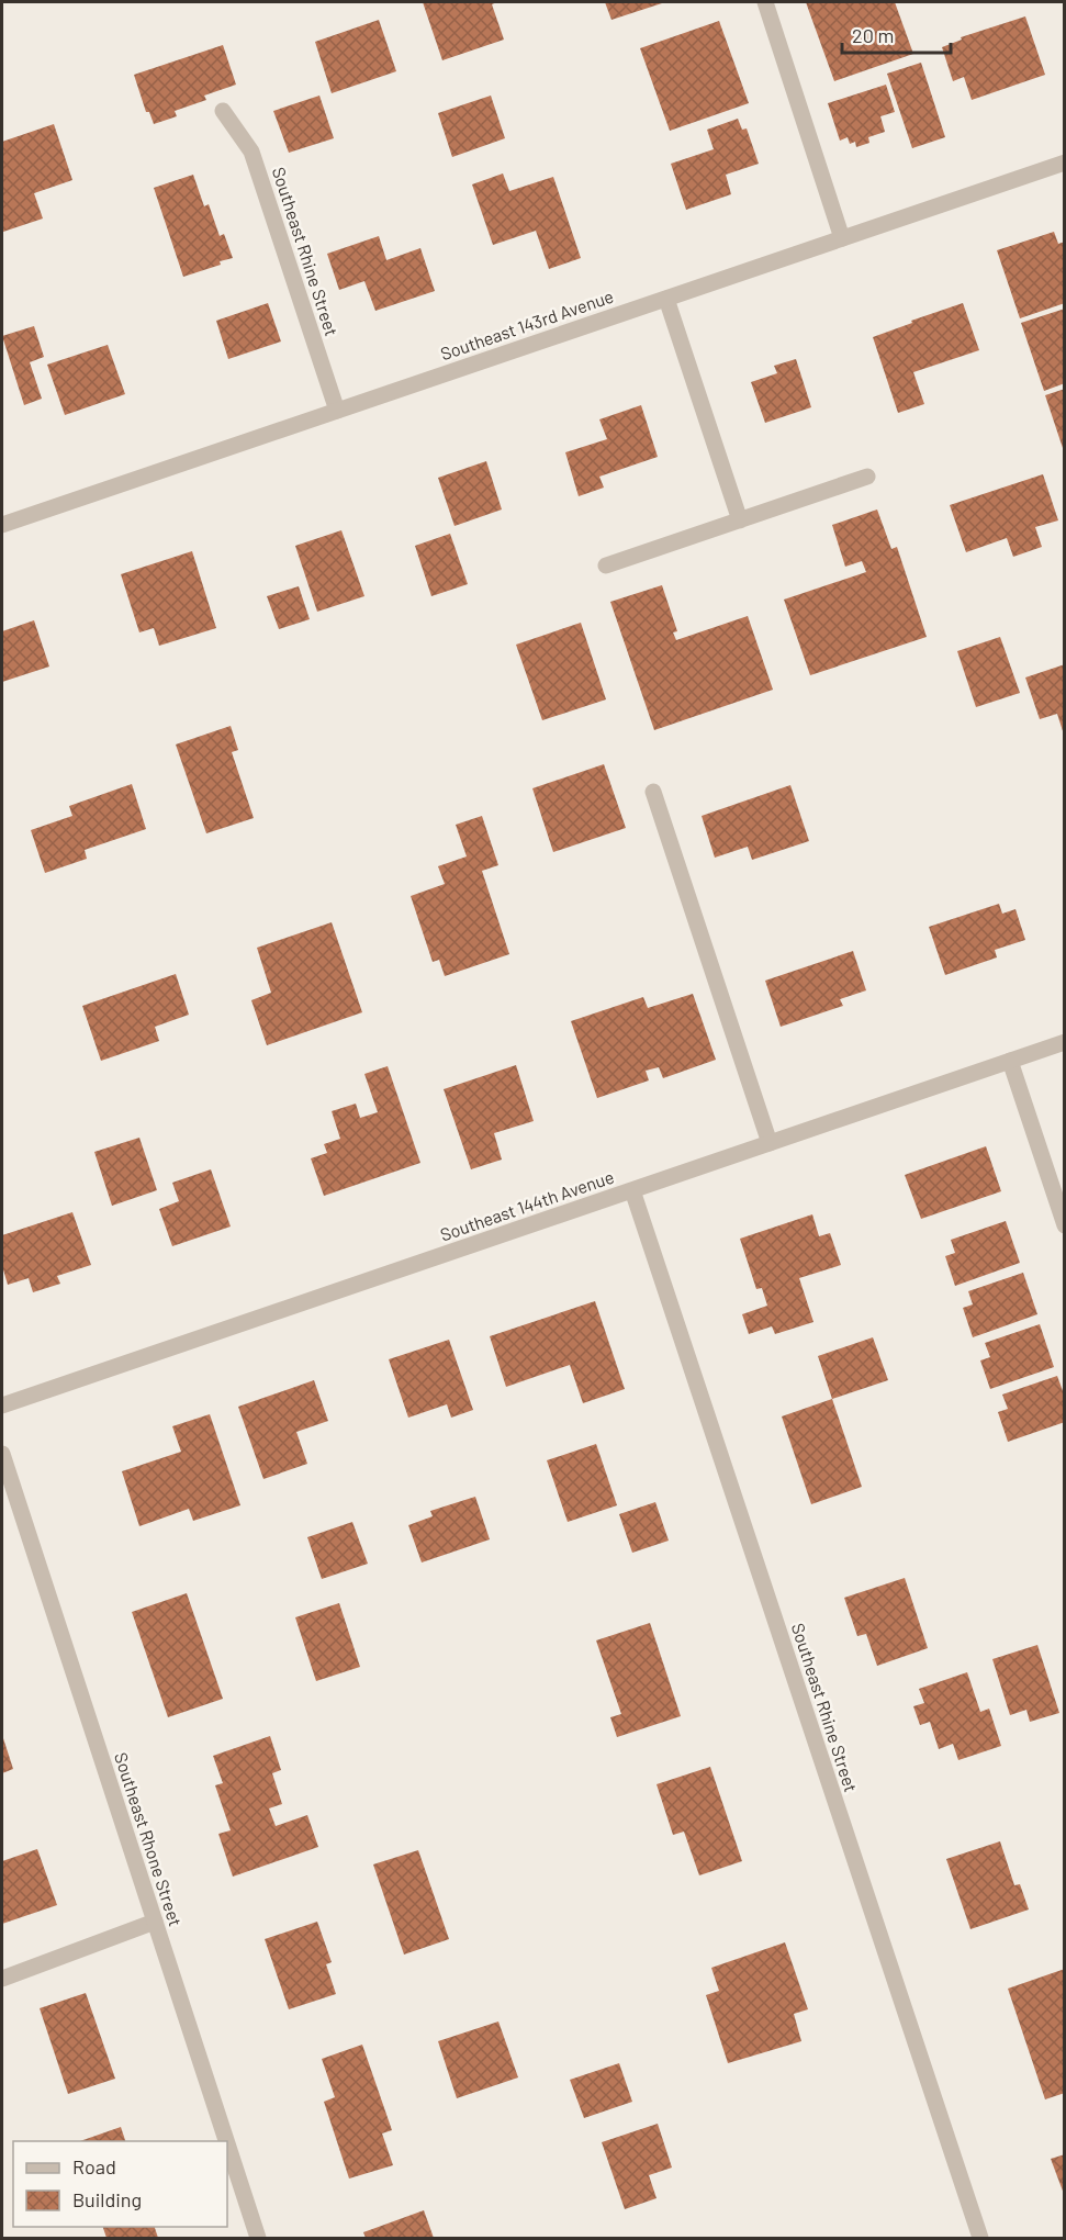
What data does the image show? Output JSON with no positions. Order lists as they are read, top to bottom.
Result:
{
  "streets": {
    "street": [
      "Southeast Rhine Street",
      "Southeast 143rd Avenue",
      "Southeast 144th Avenue",
      "Southeast Rhone Street"
    ]
  },
  "crossings": [
    ["Southeast Rhine Street", "Southeast 143rd Avenue"],
    ["Southeast Rhine Street", "Southeast 144th Avenue"]
  ],
  "legend": ["Road", "Building"],
  "scale_bar": "20 m"
}
